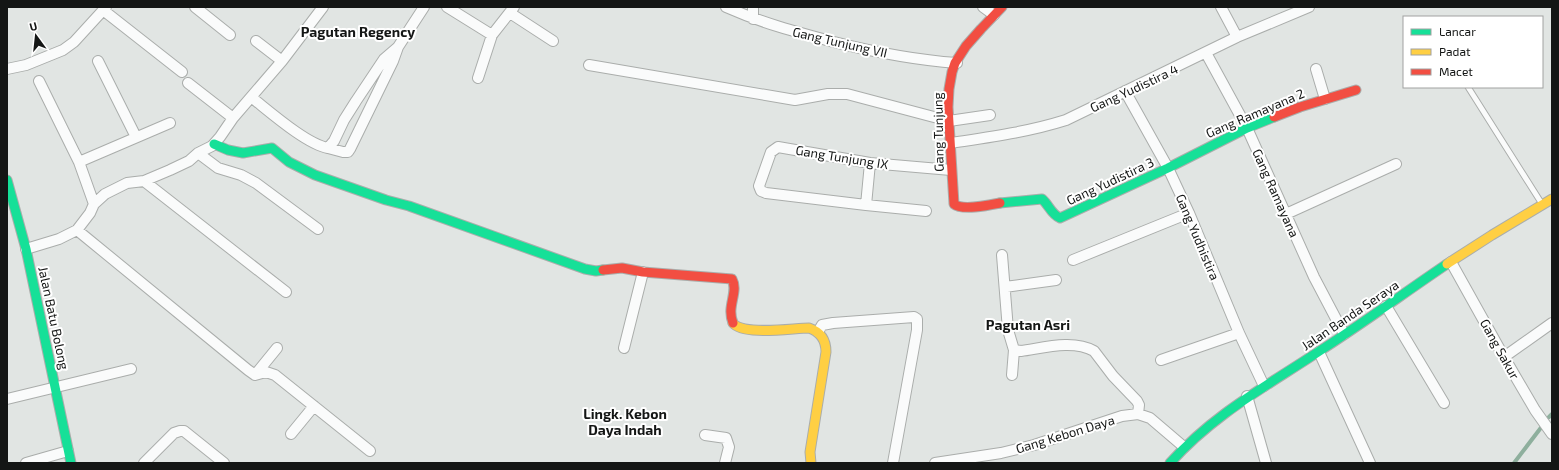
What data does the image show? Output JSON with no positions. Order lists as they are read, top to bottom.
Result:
{
  "streets": {
    "street": [
      "Gang Tunjung VII",
      "Gang Yudistira 4",
      "Gang Ramayana 2",
      "Gang Tunjung",
      "Gang Tunjung IX",
      "Gang Yudistira 3",
      "Gang Ramayana",
      "Gang Yudhistira",
      "Jalan Banda Seraya",
      "Jalan Batu Bolong",
      "Gang Sakur",
      "Gang Kebon Daya"
    ]
  },
  "crossings": [
    ["Gang Tunjung VII", "Gang Tunjung"],
    ["Gang Yudistira 4", "Gang Tunjung"],
    ["Gang Yudistira 4", "Gang Ramayana"],
    ["Gang Yudistira 4", "Gang Yudhistira"],
    ["Gang Ramayana 2", "Gang Yudistira 3"],
    ["Gang Ramayana 2", "Gang Ramayana"],
    ["Gang Ramayana 2", "Gang Yudhistira"],
    ["Gang Tunjung", "Gang Tunjung IX"],
    ["Gang Tunjung", "Gang Yudistira 3"],
    ["Gang Yudistira 3", "Gang Yudhistira"],
    ["Gang Ramayana", "Jalan Banda Seraya"],
    ["Gang Yudhistira", "Jalan Banda Seraya"],
    ["Jalan Banda Seraya", "Gang Sakur"]
  ],
  "districts": ["Pagutan Regency", "Pagutan Asri", "Lingk. Kebon Daya Indah"],
  "legend": ["Lancar", "Padat", "Macet"],
  "north": "top"
}
